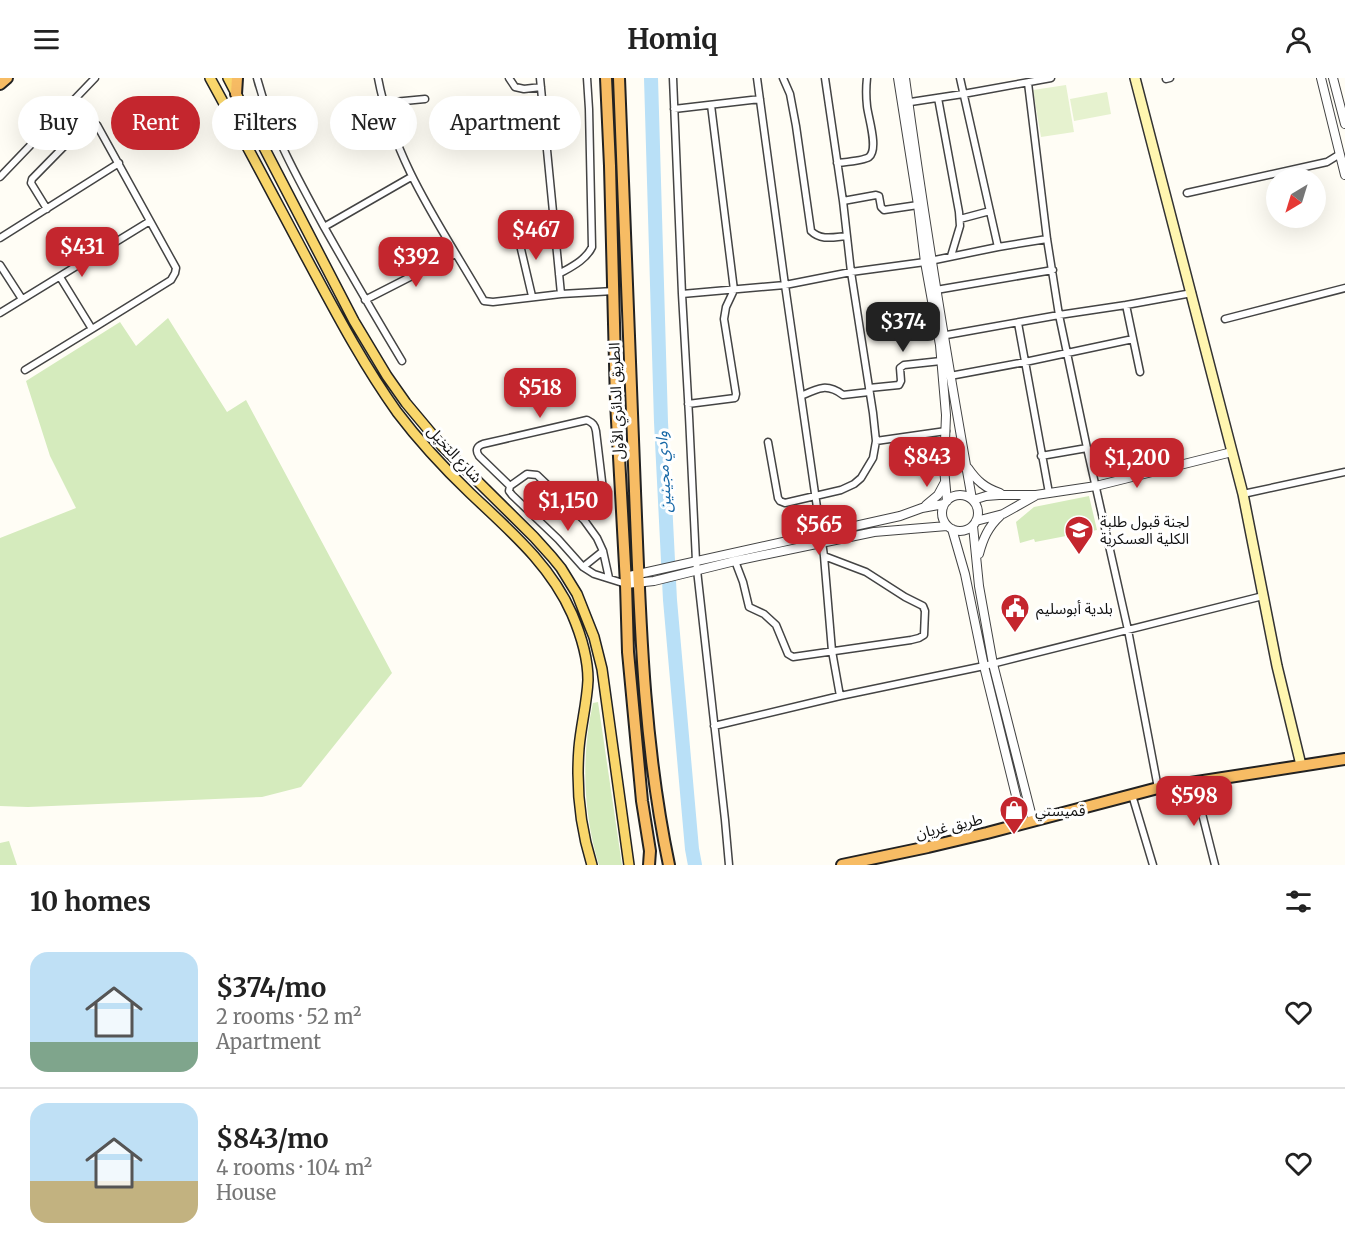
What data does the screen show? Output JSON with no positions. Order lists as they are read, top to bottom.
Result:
{
  "streets": {
    "highway": ["الطريق الدائري الأول", "طريق غريان"],
    "main road": ["شارع النخيل"]
  },
  "water": ["وادي مجينين"],
  "places": {
    "school or university": ["لجنة قبول طلبة الكلية العسكرية"],
    "public building": ["بلدية أبوسليم"],
    "shop": ["قميستي"]
  },
  "north": "bottom left",
  "page": {
    "header": "Homiq",
    "chip": [
      "Buy",
      "Rent",
      "Filters",
      "New",
      "Apartment"
    ],
    "price": [
      "$467",
      "$431",
      "$392",
      "$374",
      "$518",
      "$843",
      "$1,200",
      "$1,150",
      "$565",
      "$598"
    ],
    "heading": "10 homes",
    "list": [
      {
        "name": "$374/mo",
        "note": "2 rooms · 52 m² · Apartment"
      },
      {
        "name": "$843/mo",
        "note": "4 rooms · 104 m² · House"
      }
    ]
  }
}
